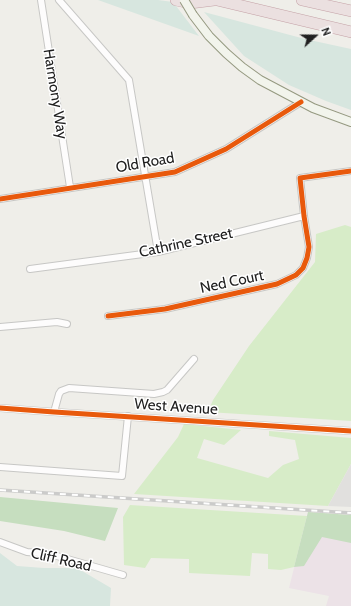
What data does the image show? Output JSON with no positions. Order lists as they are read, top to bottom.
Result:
{
  "streets": {
    "street": [
      "Harmony Way",
      "Old Road",
      "Cathrine Street",
      "Ned Court",
      "West Avenue",
      "Cliff Road"
    ]
  },
  "crossings": [
    ["Harmony Way", "Old Road"],
    ["Cathrine Street", "Ned Court"]
  ],
  "north": "right"
}
